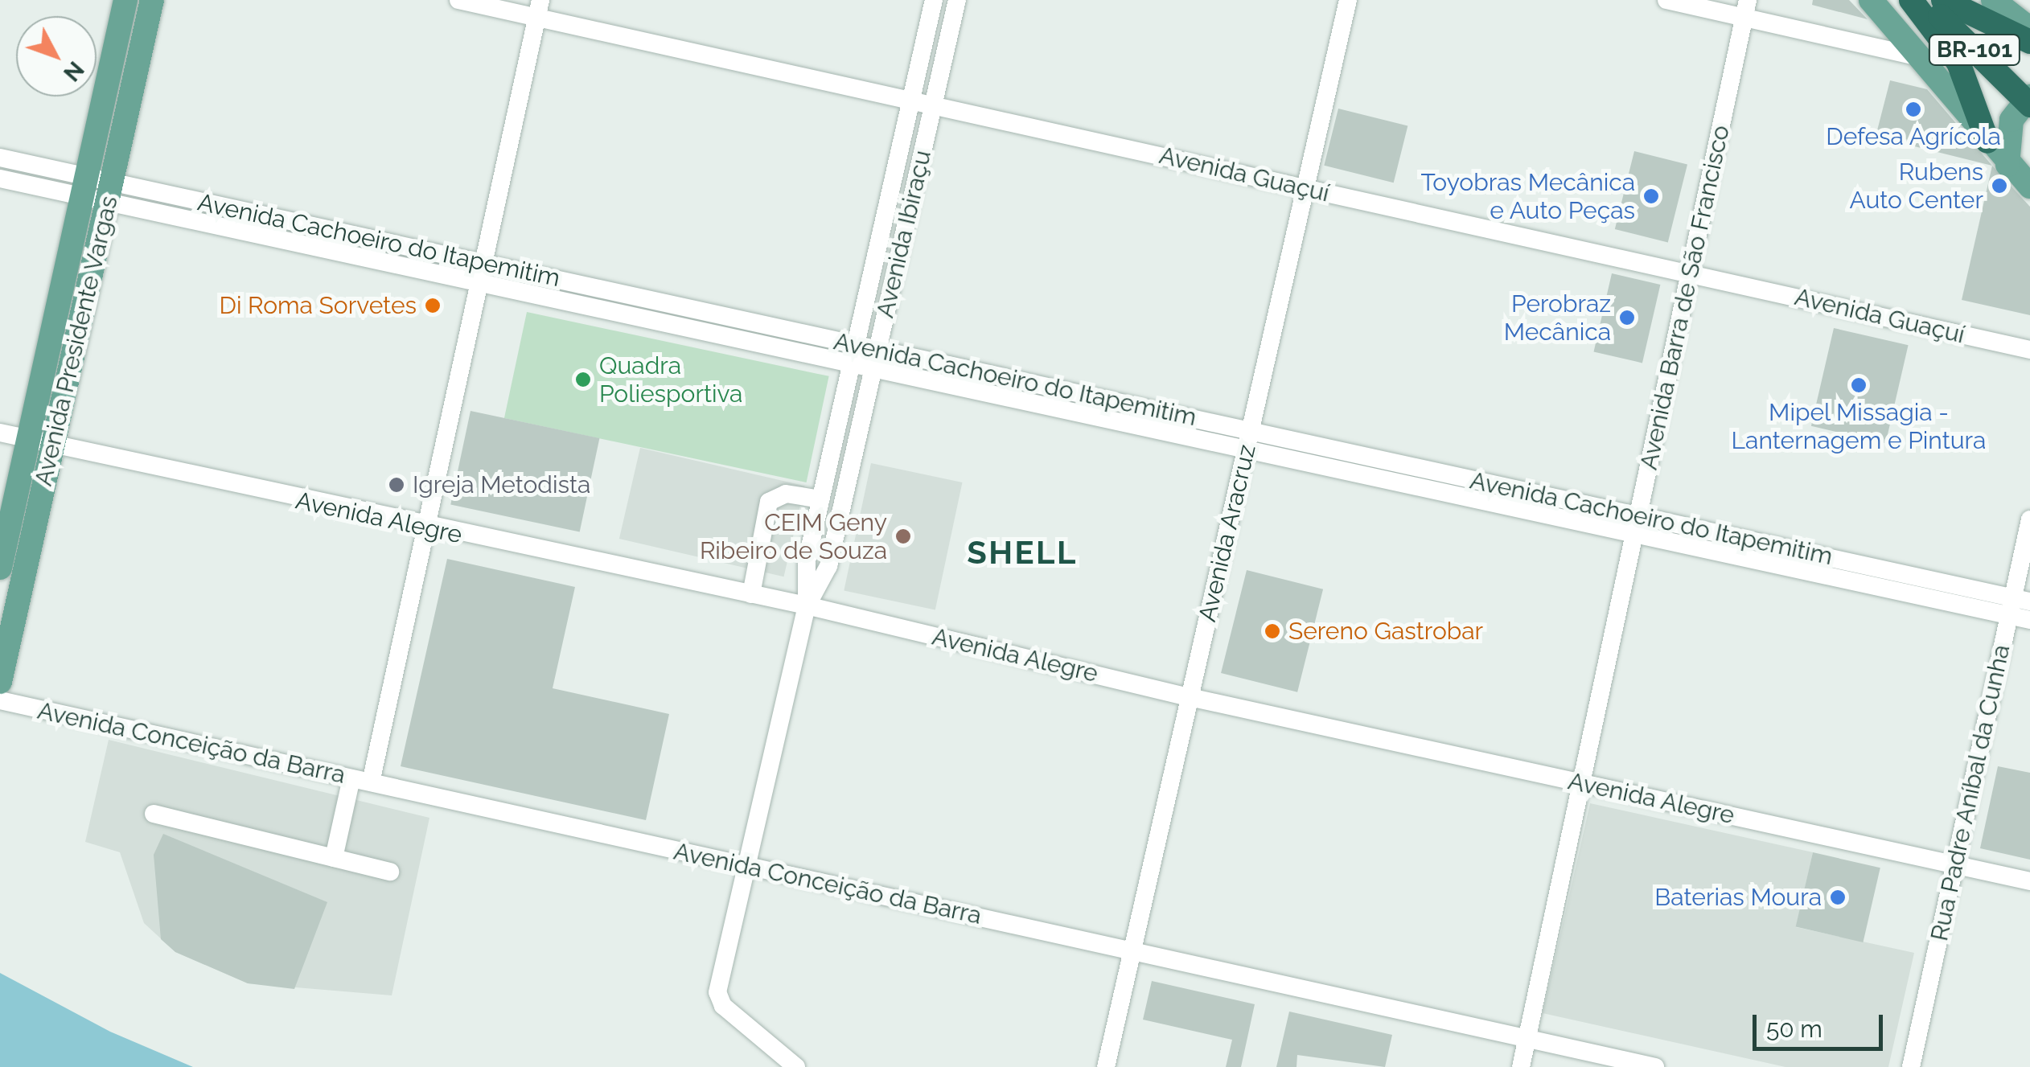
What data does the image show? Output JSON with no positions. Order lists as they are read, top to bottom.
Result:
{
  "streets": {
    "highway": ["BR-101"],
    "main road": ["Avenida Presidente Vargas"],
    "street": [
      "Avenida Guaçuí",
      "Avenida Ibiraçu",
      "Avenida Cachoeiro do Itapemitim",
      "Avenida Barra de São Francisco",
      "Avenida Alegre",
      "Avenida Aracruz",
      "Avenida Conceição da Barra",
      "Rua Padre Aníbal da Cunha"
    ]
  },
  "crossings": [
    ["Avenida Guaçuí", "Avenida Ibiraçu"],
    ["Avenida Guaçuí", "Avenida Barra de São Francisco"],
    ["Avenida Guaçuí", "Avenida Aracruz"],
    ["Avenida Ibiraçu", "Avenida Cachoeiro do Itapemitim"],
    ["Avenida Ibiraçu", "Avenida Alegre"],
    ["Avenida Ibiraçu", "Avenida Conceição da Barra"],
    ["Avenida Cachoeiro do Itapemitim", "Avenida Presidente Vargas"],
    ["Avenida Cachoeiro do Itapemitim", "Avenida Aracruz"],
    ["Avenida Barra de São Francisco", "Avenida Alegre"],
    ["Avenida Barra de São Francisco", "Avenida Conceição da Barra"],
    ["Avenida Presidente Vargas", "Avenida Alegre"],
    ["Avenida Alegre", "Avenida Aracruz"],
    ["Avenida Alegre", "Rua Padre Aníbal da Cunha"],
    ["Avenida Aracruz", "Avenida Conceição da Barra"]
  ],
  "districts": ["SHELL"],
  "places": [
    "Defesa Agrícola",
    "Rubens Auto Center",
    "Toyobras Mecânica e Auto Peças",
    "Di Roma Sorvetes",
    "Perobraz Mecânica",
    "Quadra Poliesportiva",
    "Mipel Missagia - Lanternagem e Pintura",
    "Igreja Metodista",
    "CEIM Geny Ribeiro de Souza",
    "Sereno Gastrobar",
    "Baterias Moura"
  ],
  "scale_bar": "50 m",
  "north": "bottom right"
}
